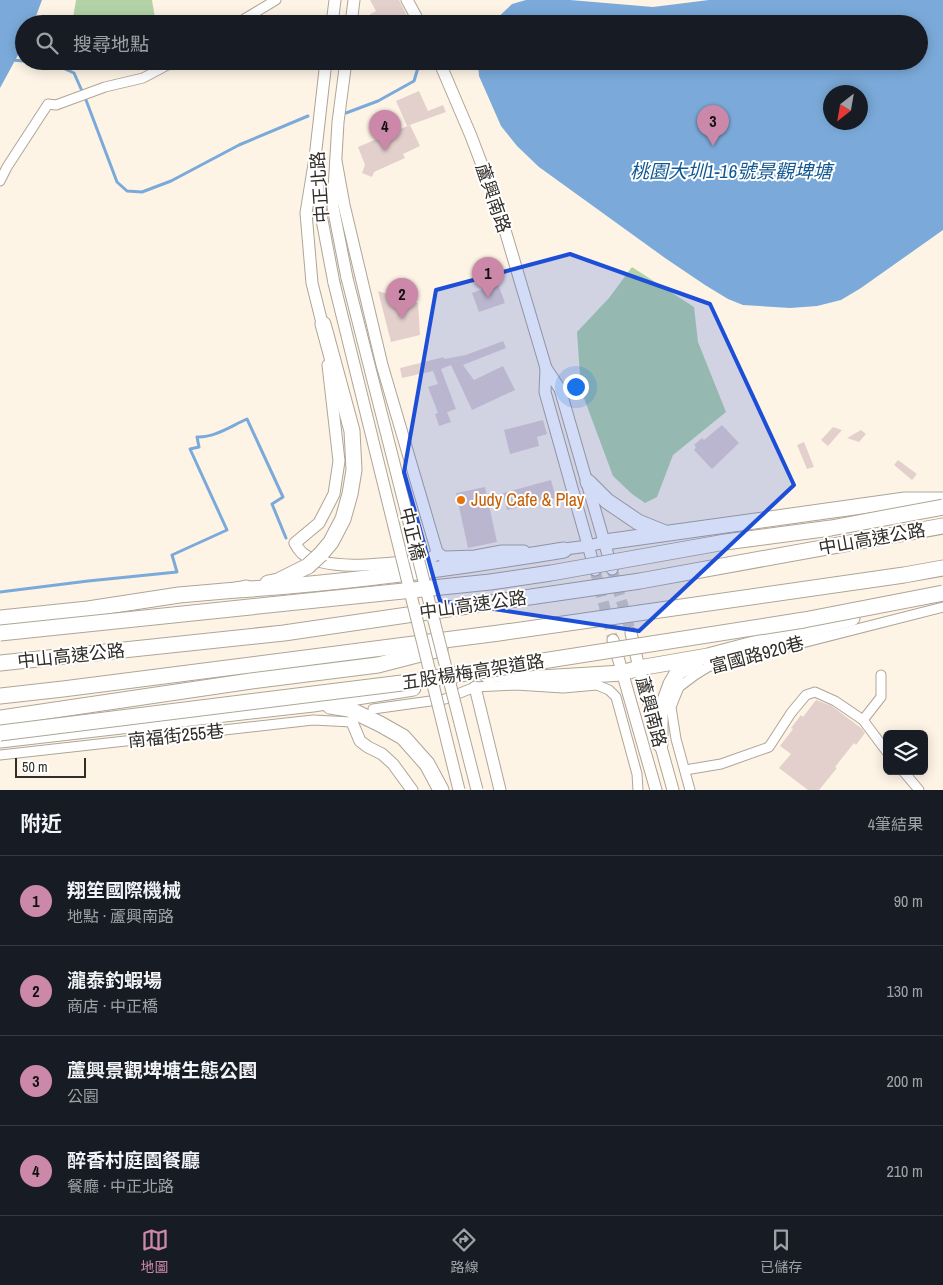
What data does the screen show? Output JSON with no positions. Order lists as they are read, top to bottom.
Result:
{
  "streets": {
    "highway": ["中山高速公路", "五股楊梅高架道路"],
    "street": [
      "中正北路",
      "蘆興南路",
      "中正橋",
      "富國路920巷",
      "南福街255巷"
    ]
  },
  "crossings": [
    ["中正北路", "中正橋"]
  ],
  "water": ["桃園大圳1-16號景觀埤塘"],
  "places": ["Judy Cafe & Play"],
  "scale_bar": "50 m",
  "north": "bottom left",
  "page": {
    "search": "搜尋地點",
    "pins": [
      "3",
      "4",
      "1",
      "2"
    ],
    "scale": "50 m",
    "heading": ["附近", "4筆結果"],
    "list": [
      {
        "mark": "1",
        "name": "翔笙國際機械",
        "note": "地點 · 蘆興南路",
        "value": "90 m"
      },
      {
        "mark": "2",
        "name": "瀧泰釣蝦場",
        "note": "商店 · 中正橋",
        "value": "130 m"
      },
      {
        "mark": "3",
        "name": "蘆興景觀埤塘生態公園",
        "note": "公園",
        "value": "200 m"
      },
      {
        "mark": "4",
        "name": "醉香村庭園餐廳",
        "note": "餐廳 · 中正北路",
        "value": "210 m"
      }
    ],
    "nav": ["地圖", "路線", "已儲存"]
  }
}
